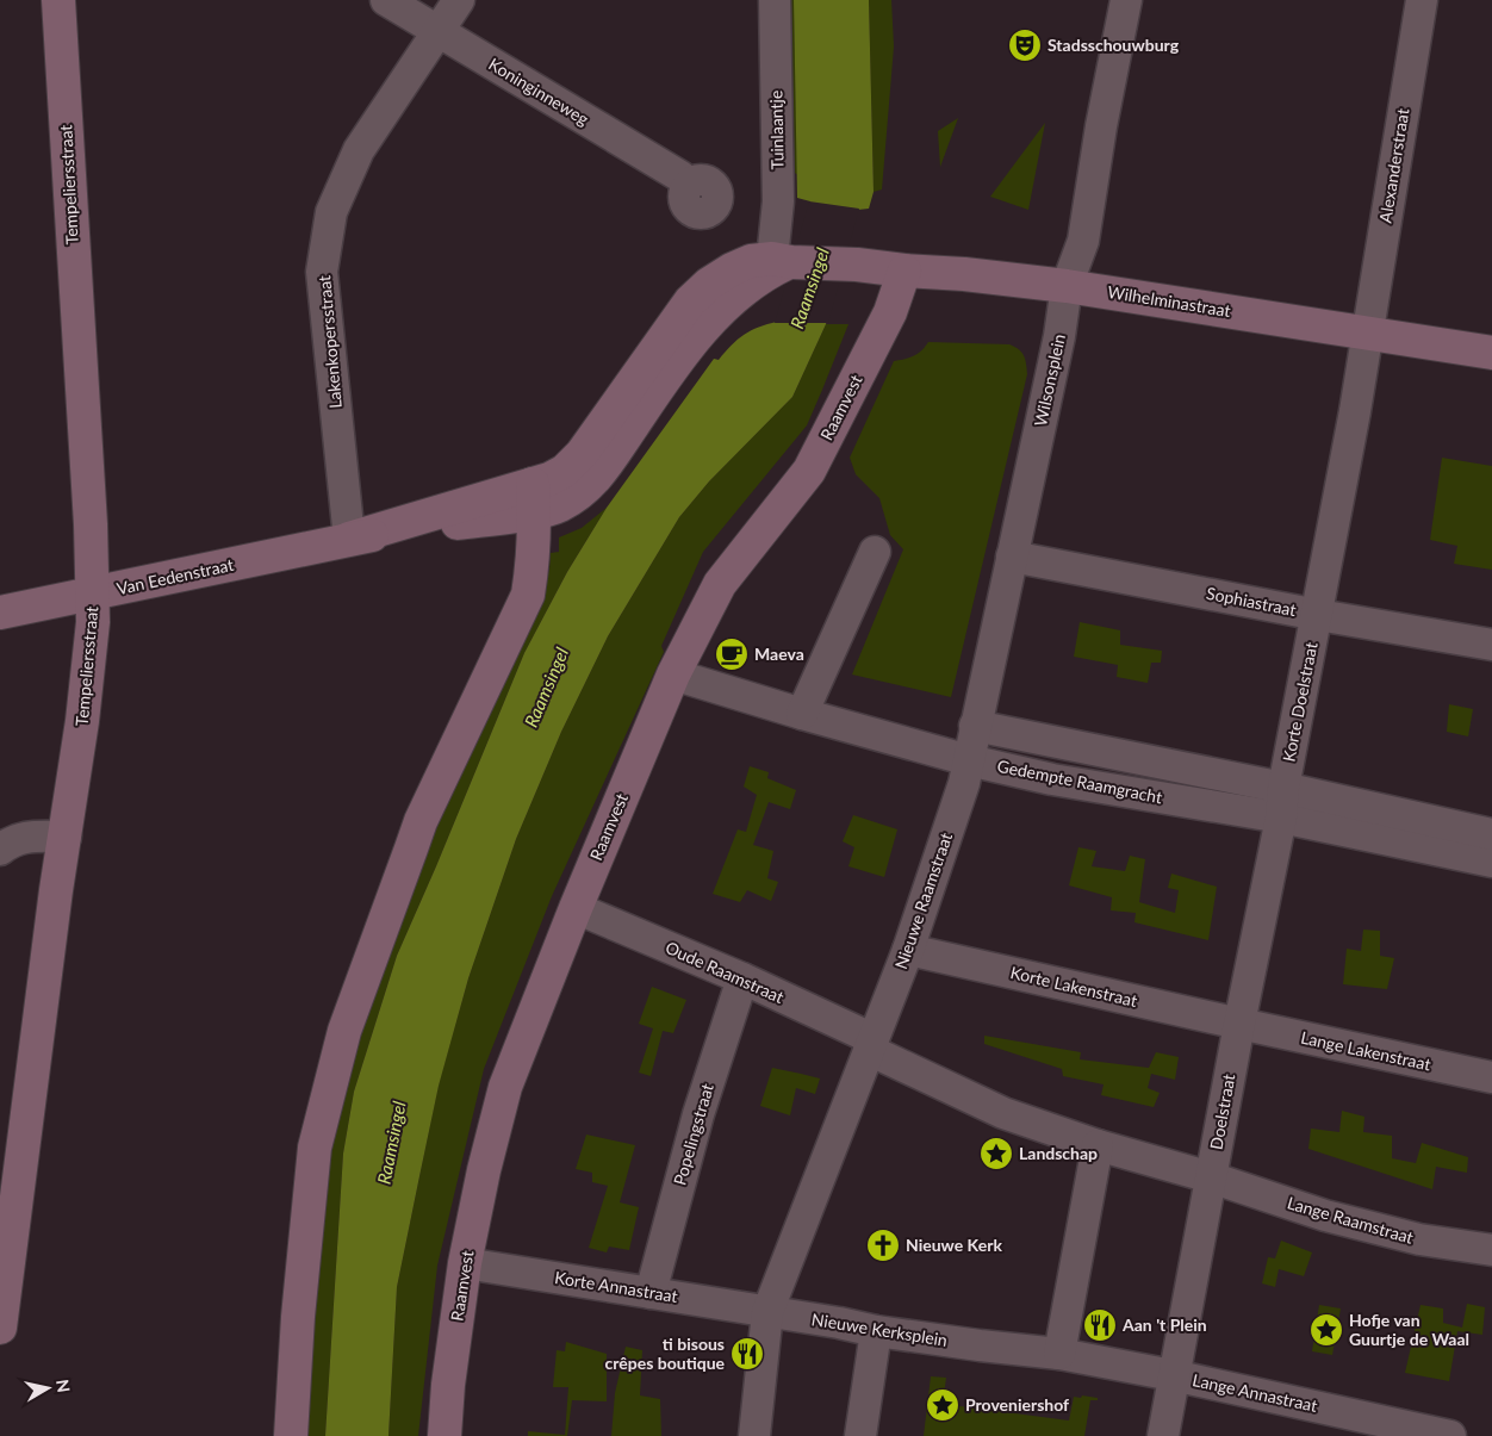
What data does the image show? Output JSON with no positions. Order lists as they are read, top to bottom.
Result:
{
  "streets": {
    "street": [
      "Koninginneweg",
      "Tuinlaantje",
      "Alexanderstraat",
      "Tempeliersstraat",
      "Wilhelminastraat",
      "Lakenkopersstraat",
      "Wilsonsplein",
      "Raamvest",
      "Van Eedenstraat",
      "Sophiastraat",
      "Korte Doelstraat",
      "Gedempte Raamgracht",
      "Nieuwe Raamstraat",
      "Oude Raamstraat",
      "Korte Lakenstraat",
      "Lange Lakenstraat",
      "Doelstraat",
      "Popelingstraat",
      "Lange Raamstraat",
      "Korte Annastraat",
      "Nieuwe Kerksplein",
      "Lange Annastraat"
    ]
  },
  "crossings": [
    ["Koninginneweg", "Lakenkopersstraat"],
    ["Tuinlaantje", "Wilhelminastraat"],
    ["Alexanderstraat", "Wilhelminastraat"],
    ["Tempeliersstraat", "Van Eedenstraat"],
    ["Wilhelminastraat", "Wilsonsplein"],
    ["Wilhelminastraat", "Raamvest"],
    ["Lakenkopersstraat", "Van Eedenstraat"],
    ["Wilsonsplein", "Sophiastraat"],
    ["Wilsonsplein", "Gedempte Raamgracht"],
    ["Wilsonsplein", "Nieuwe Raamstraat"],
    ["Raamvest", "Gedempte Raamgracht"],
    ["Raamvest", "Oude Raamstraat"],
    ["Raamvest", "Korte Annastraat"],
    ["Sophiastraat", "Korte Doelstraat"],
    ["Korte Doelstraat", "Gedempte Raamgracht"],
    ["Korte Doelstraat", "Doelstraat"],
    ["Gedempte Raamgracht", "Nieuwe Raamstraat"],
    ["Gedempte Raamgracht", "Doelstraat"],
    ["Nieuwe Raamstraat", "Oude Raamstraat"],
    ["Nieuwe Raamstraat", "Korte Lakenstraat"],
    ["Oude Raamstraat", "Popelingstraat"],
    ["Korte Lakenstraat", "Lange Lakenstraat"],
    ["Korte Lakenstraat", "Doelstraat"],
    ["Lange Lakenstraat", "Doelstraat"],
    ["Doelstraat", "Lange Raamstraat"],
    ["Doelstraat", "Lange Annastraat"],
    ["Popelingstraat", "Korte Annastraat"],
    ["Korte Annastraat", "Nieuwe Kerksplein"],
    ["Nieuwe Kerksplein", "Lange Annastraat"]
  ],
  "water": ["Raamsingel"],
  "places": {
    "theatre": ["Stadsschouwburg"],
    "cafe": ["Maeva"],
    "place": ["Landschap", "Hofje van Guurtje de Waal", "Proveniershof"],
    "church": ["Nieuwe Kerk"],
    "restaurant": ["Aan 't Plein", "ti bisous crêpes boutique"]
  },
  "north": "right"
}
